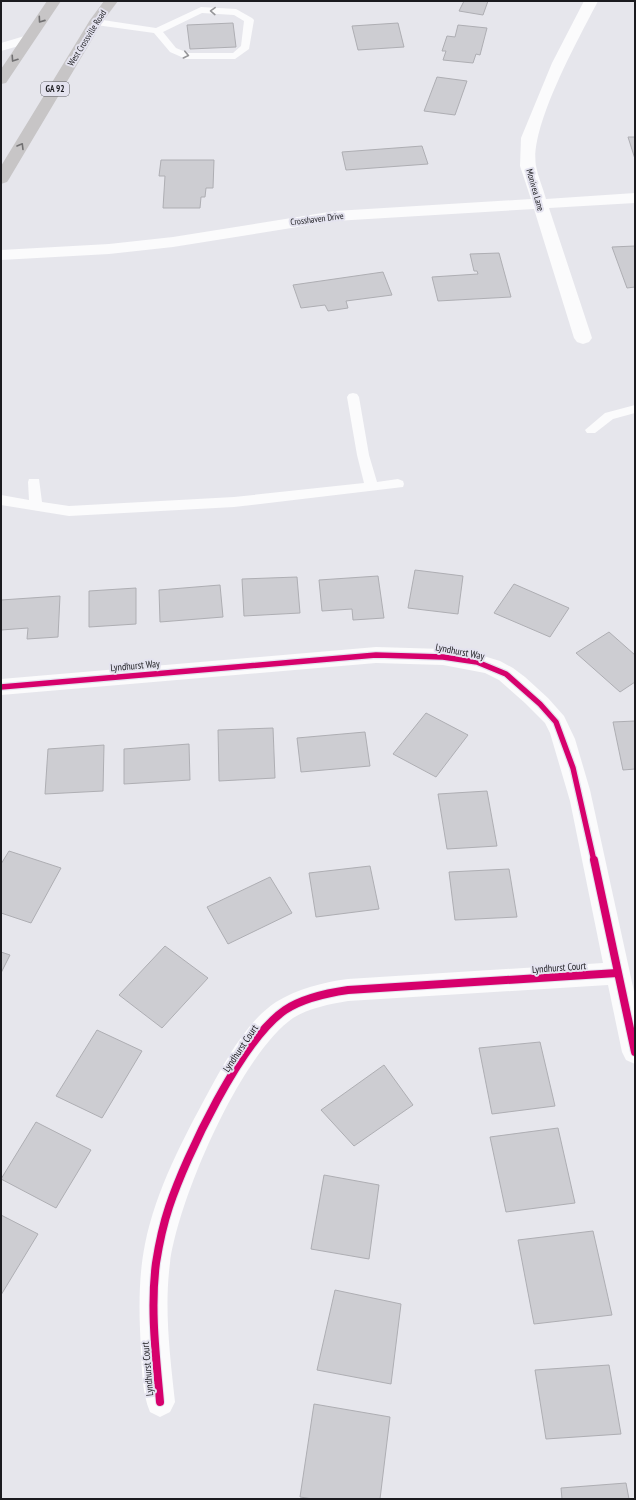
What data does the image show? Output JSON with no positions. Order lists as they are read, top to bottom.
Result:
{
  "streets": {
    "main road": ["West Crossville Road", "GA 92"],
    "street": [
      "Monivea Lane",
      "Crosshaven Drive",
      "Lyndhurst Way",
      "Lyndhurst Court"
    ]
  },
  "crossings": [
    ["Monivea Lane", "Crosshaven Drive"],
    ["Lyndhurst Way", "Lyndhurst Court"]
  ]
}
